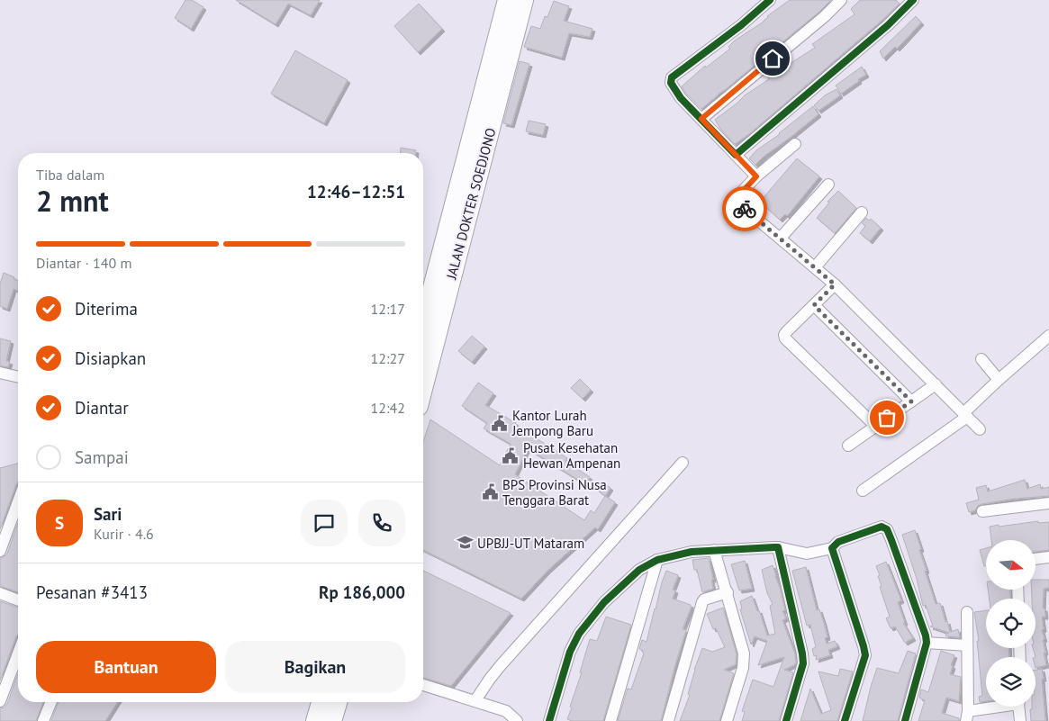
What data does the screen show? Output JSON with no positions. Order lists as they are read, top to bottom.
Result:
{
  "streets": {
    "highway": ["JALAN DOKTER SOEDJONO"]
  },
  "places": {
    "public building": ["Kantor Lurah Jempong Baru", "Pusat Kesehatan Hewan Ampenan", "BPS Provinsi Nusa Tenggara Barat"],
    "school or university": ["UPBJJ-UT Mataram"]
  },
  "north": "right",
  "page": {
    "heading": ["2 mnt", "Tiba dalam", "12:46–12:51"],
    "panel": [
      "Sari",
      "Kurir · 4.6",
      "Pesanan #3413",
      "Rp 186,000"
    ],
    "bar": "Diantar · 140 m",
    "list": [
      ["Diterima", "12:17"],
      ["Disiapkan", "12:27"],
      ["Diantar", "12:42"],
      "Sampai"
    ],
    "round": "S",
    "buttons": ["Bantuan", "Bagikan"]
  }
}
